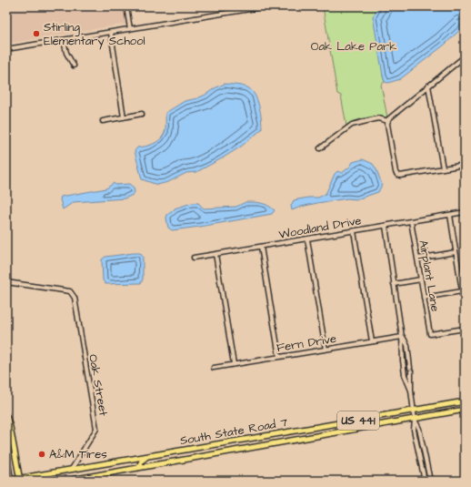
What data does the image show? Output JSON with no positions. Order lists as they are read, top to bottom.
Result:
{
  "streets": {
    "main road": ["US 441", "South State Road 7"],
    "street": [
      "Woodland Drive",
      "Airplant Lane",
      "Fern Drive",
      "Oak Street"
    ]
  },
  "crossings": [
    ["Woodland Drive", "Airplant Lane"],
    ["Oak Street", "South State Road 7"]
  ],
  "parks": ["Oak Lake Park"],
  "places": ["Stirling Elementary School", "A&M Tires"]
}
